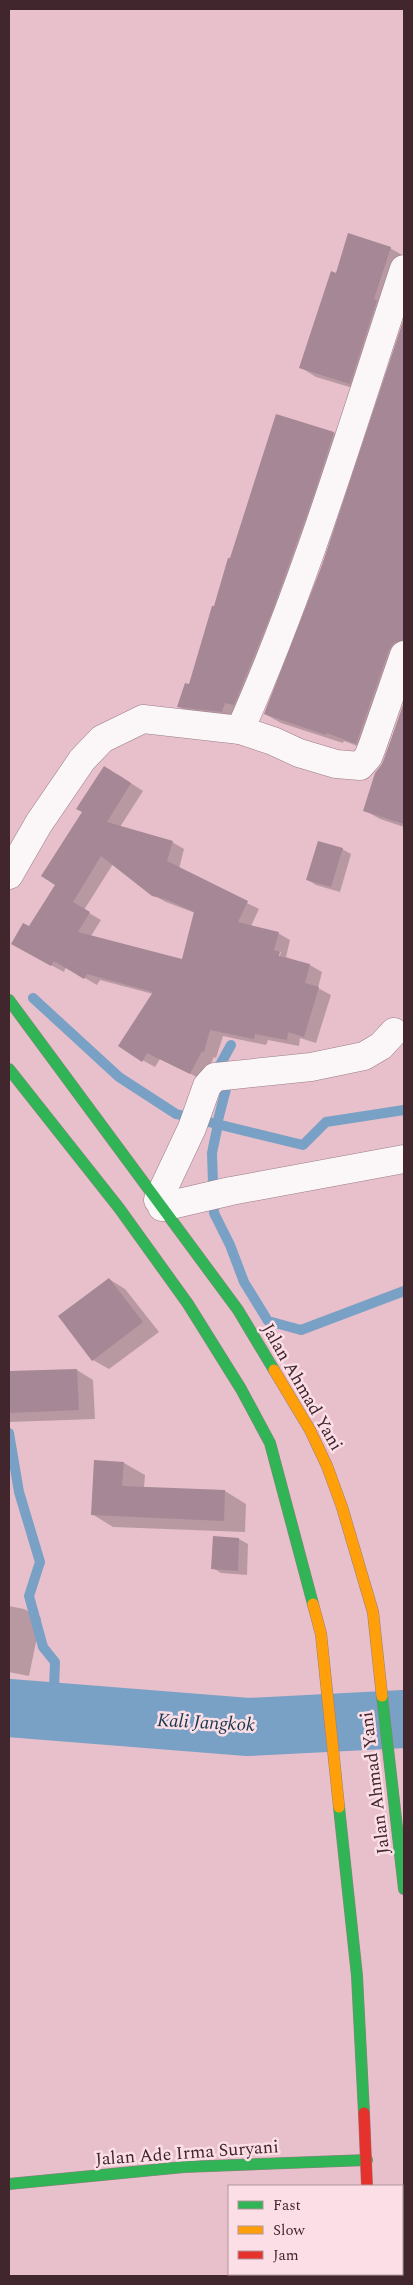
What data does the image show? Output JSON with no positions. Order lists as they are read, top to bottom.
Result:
{
  "streets": {
    "main road": ["Jalan Ahmad Yani", "Jalan Ade Irma Suryani"]
  },
  "water": ["Kali Jangkok"],
  "legend": ["Fast", "Slow", "Jam"]
}
